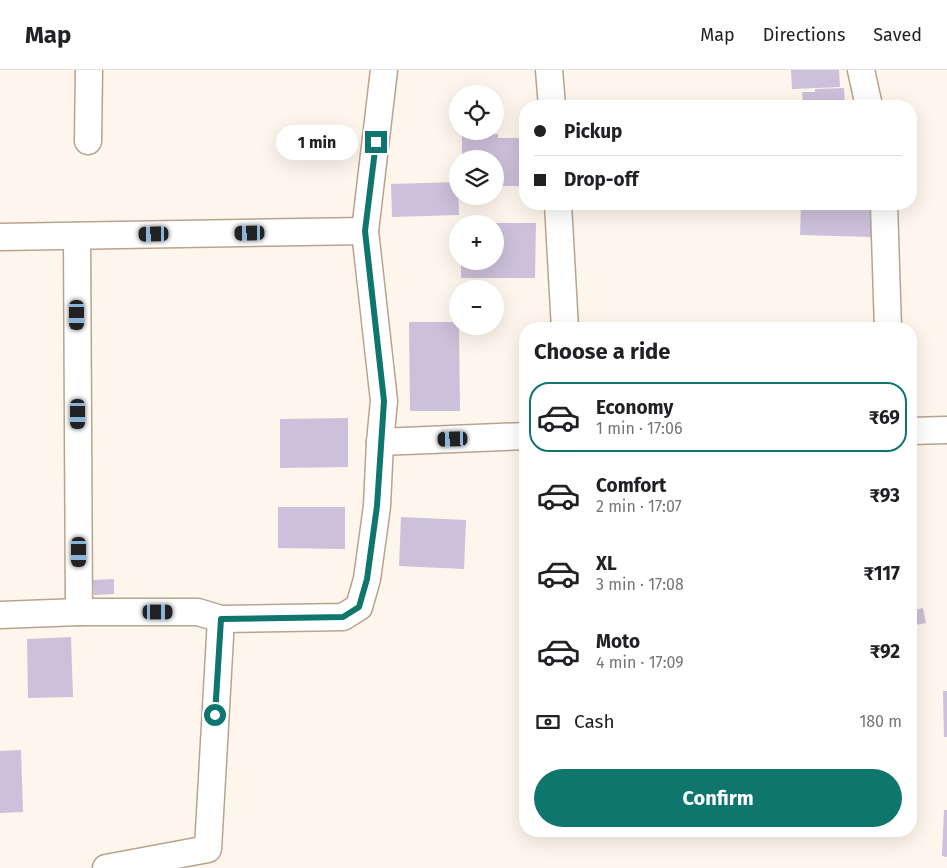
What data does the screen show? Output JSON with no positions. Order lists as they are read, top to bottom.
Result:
{
  "page": {
    "header": "Map",
    "nav": ["Map", "Directions", "Saved"],
    "map_buttons": ["+", "−"],
    "banner": ["Pickup", "Drop-off"],
    "bubble": "1 min",
    "heading": "Choose a ride",
    "list": [
      {
        "name": "Economy",
        "note": "1 min · 17:06",
        "value": "₹69"
      },
      {
        "name": "Comfort",
        "note": "2 min · 17:07",
        "value": "₹93"
      },
      {
        "name": "XL",
        "note": "3 min · 17:08",
        "value": "₹117"
      },
      {
        "name": "Moto",
        "note": "4 min · 17:09",
        "value": "₹92"
      }
    ],
    "pay": ["Cash", "180 m"],
    "buttons": "Confirm"
  }
}
